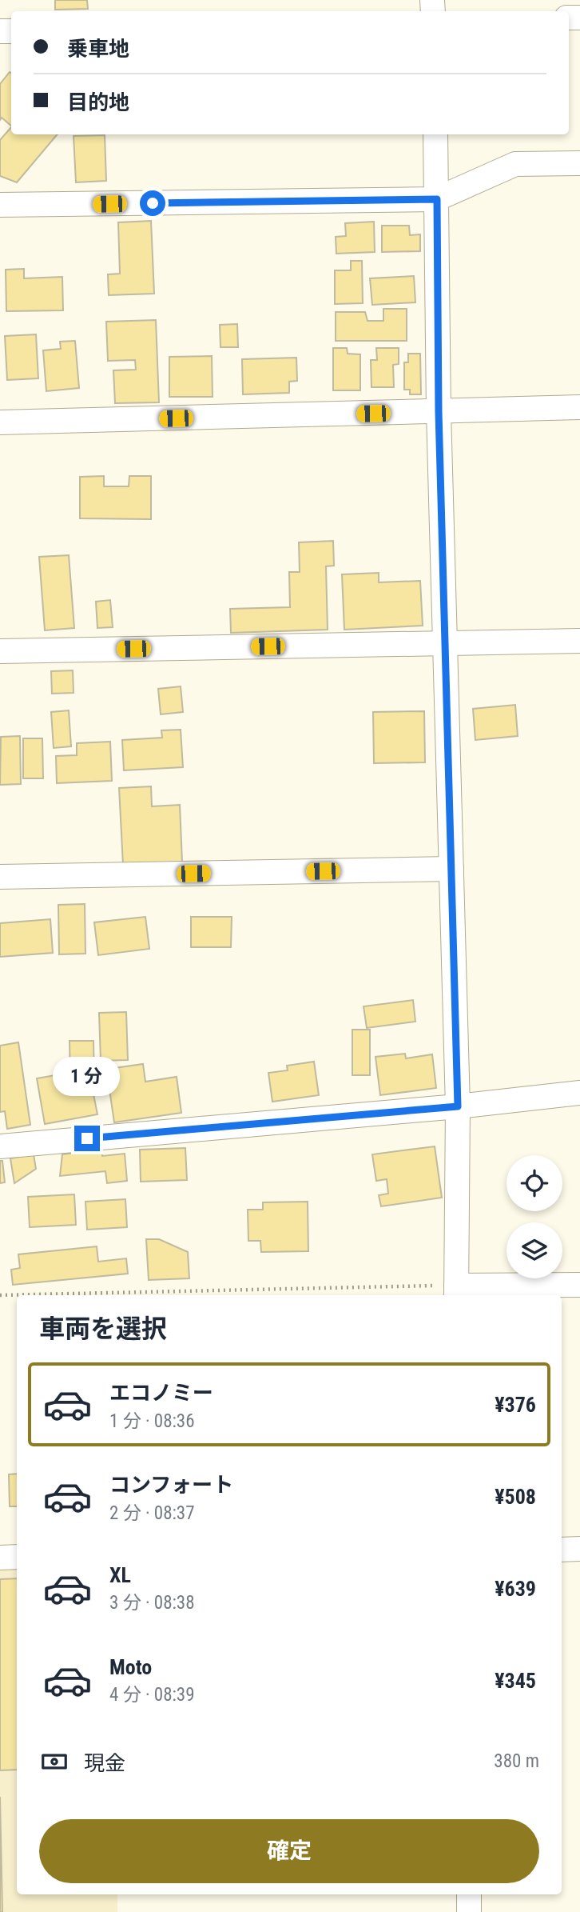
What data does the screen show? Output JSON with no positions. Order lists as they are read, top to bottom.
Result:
{
  "page": {
    "banner": ["乗車地", "目的地"],
    "bubble": "1 分",
    "heading": "車両を選択",
    "list": [
      {
        "name": "エコノミー",
        "note": "1 分 · 08:36",
        "value": "¥376"
      },
      {
        "name": "コンフォート",
        "note": "2 分 · 08:37",
        "value": "¥508"
      },
      {
        "name": "XL",
        "note": "3 分 · 08:38",
        "value": "¥639"
      },
      {
        "name": "Moto",
        "note": "4 分 · 08:39",
        "value": "¥345"
      }
    ],
    "pay": ["現金", "380 m"],
    "buttons": "確定"
  }
}
